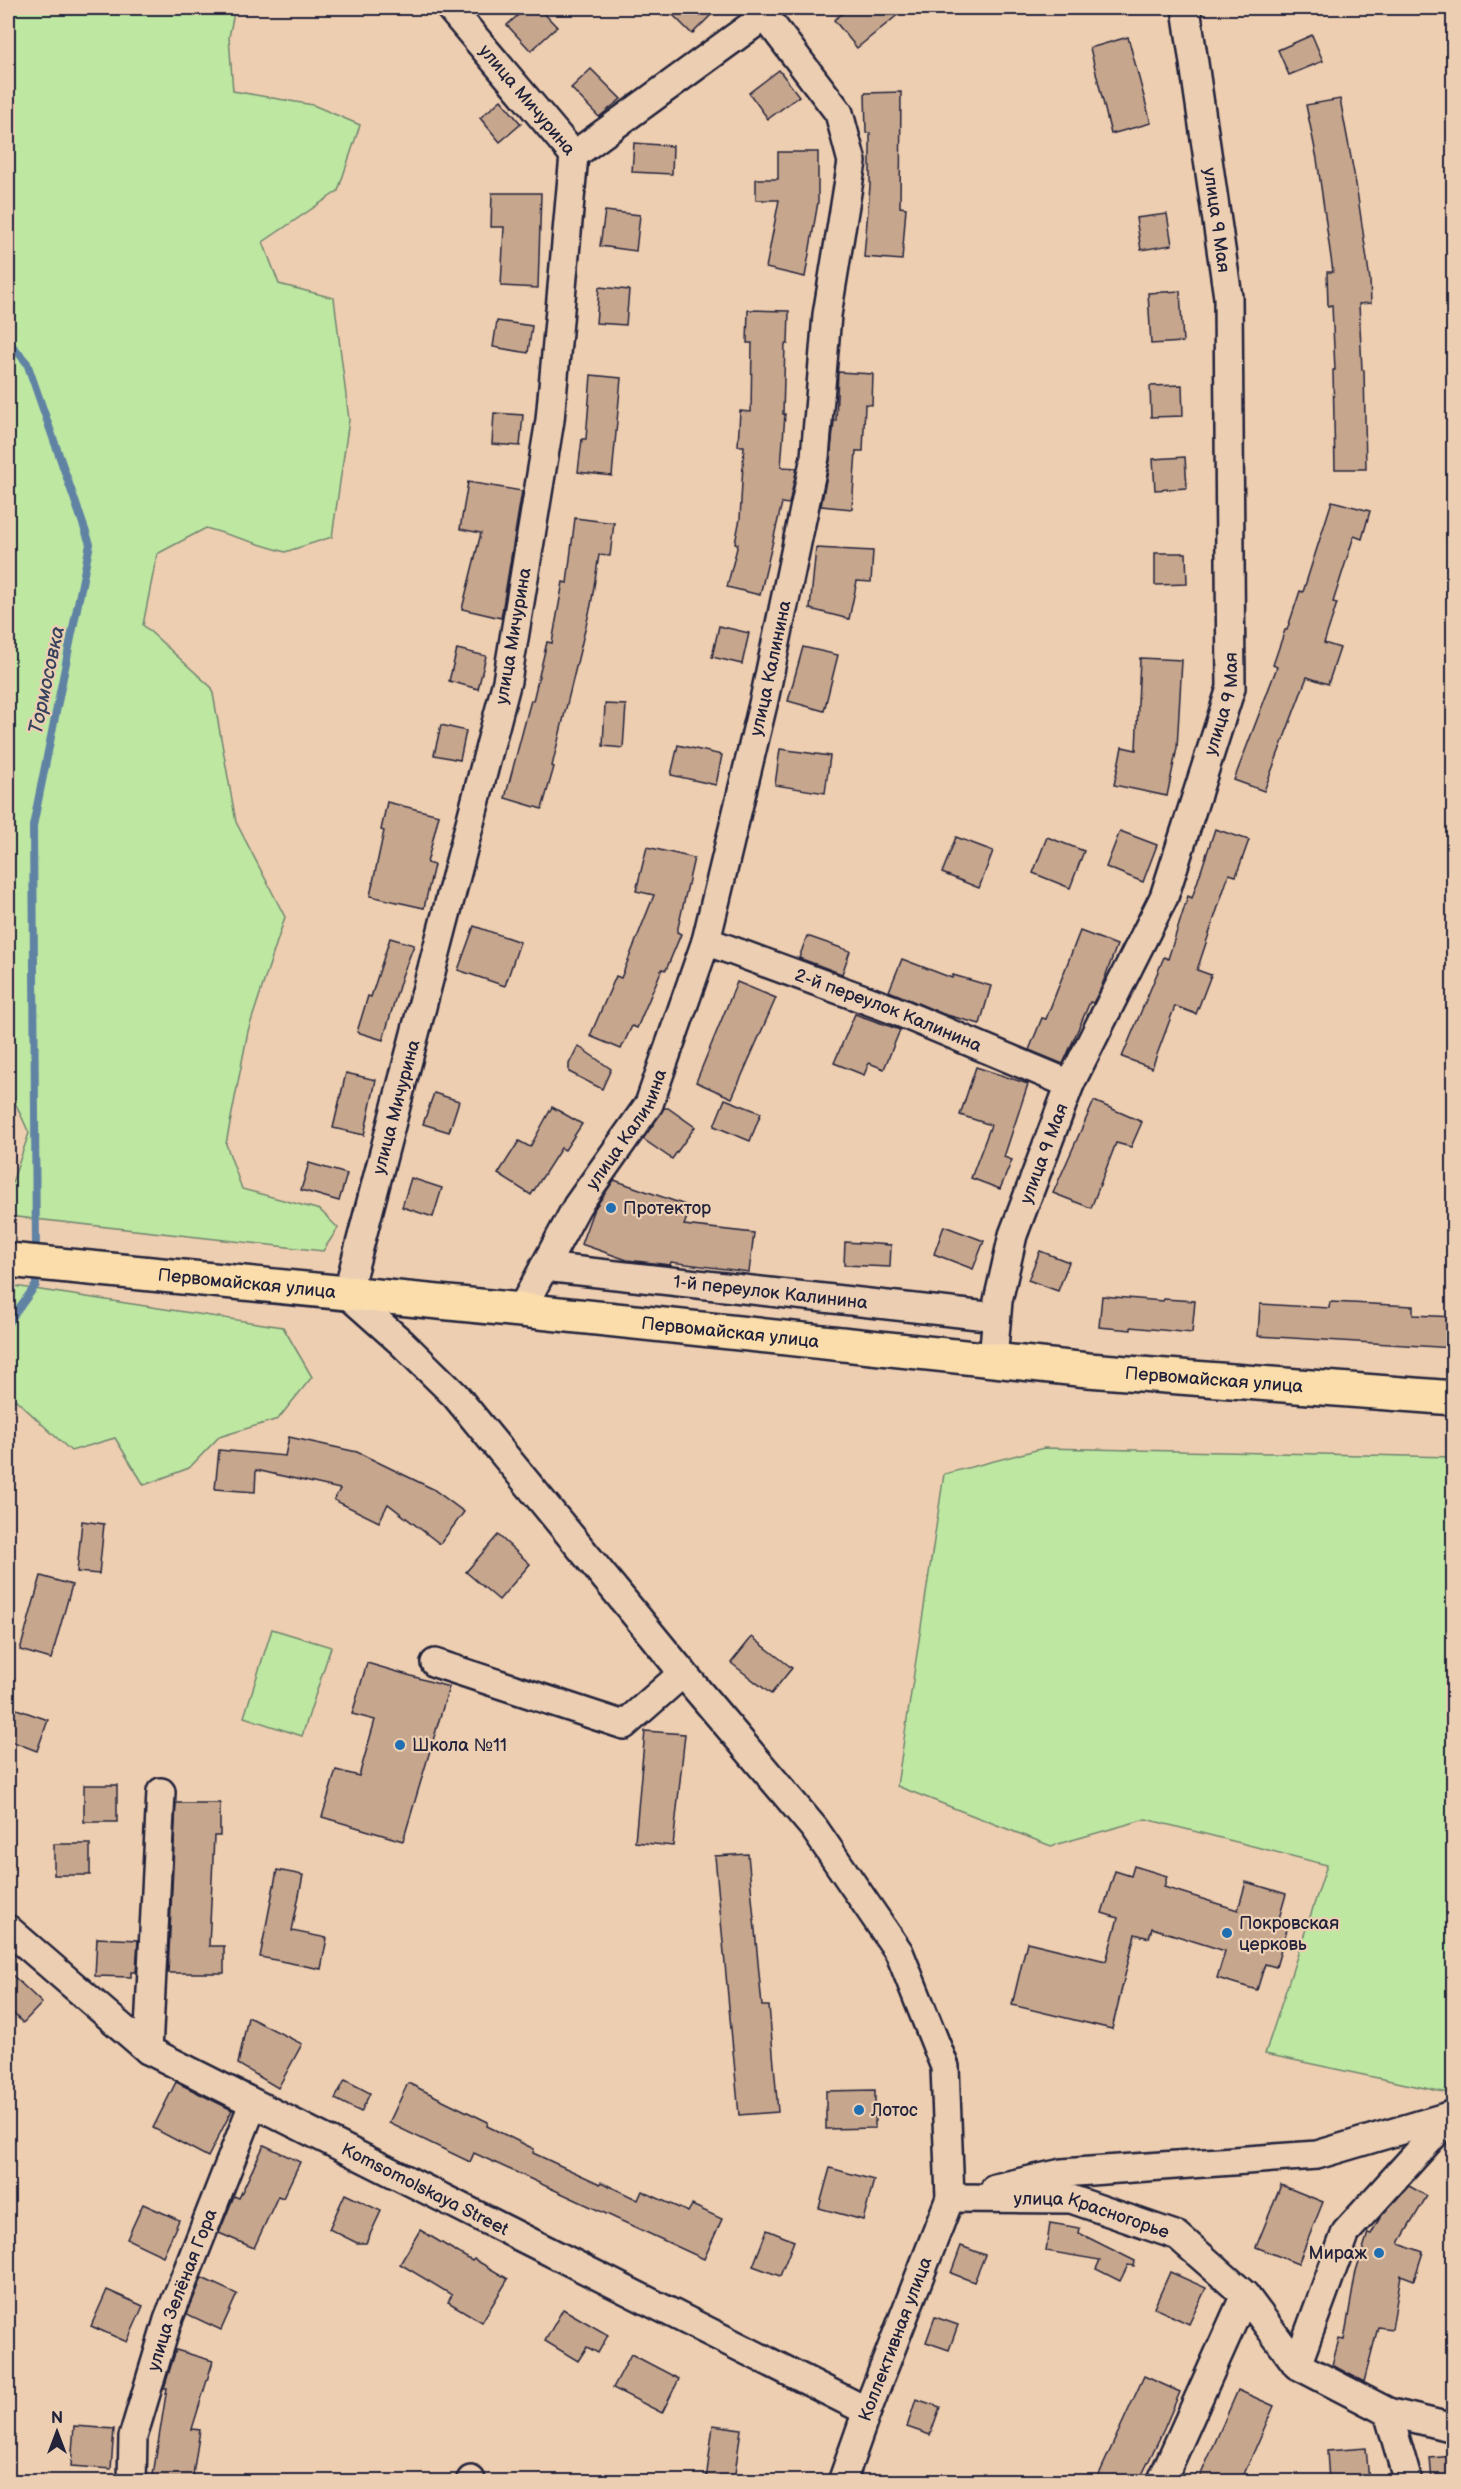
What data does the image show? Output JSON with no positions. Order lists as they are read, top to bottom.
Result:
{
  "streets": {
    "main road": ["Первомайская улица"],
    "street": [
      "улица Мичурина",
      "улица 9 Мая",
      "улица Калинина",
      "2-й переулок Калинина",
      "1-й переулок Калинина",
      "Komsomolskaya Street",
      "улица Красногорье",
      "улица Зелёная Гора",
      "Коллективная улица"
    ]
  },
  "crossings": [
    ["улица Мичурина", "Первомайская улица"],
    ["улица 9 Мая", "2-й переулок Калинина"],
    ["улица 9 Мая", "Первомайская улица"],
    ["улица 9 Мая", "1-й переулок Калинина"],
    ["улица Калинина", "2-й переулок Калинина"],
    ["улица Калинина", "Первомайская улица"],
    ["улица Калинина", "1-й переулок Калинина"],
    ["Komsomolskaya Street", "улица Зелёная Гора"],
    ["Komsomolskaya Street", "Коллективная улица"],
    ["улица Красногорье", "Коллективная улица"]
  ],
  "water": ["Тормосовка"],
  "places": [
    "Протектор",
    "Школа №11",
    "Покровская церковь",
    "Лотос",
    "Мираж"
  ],
  "north": "top"
}
